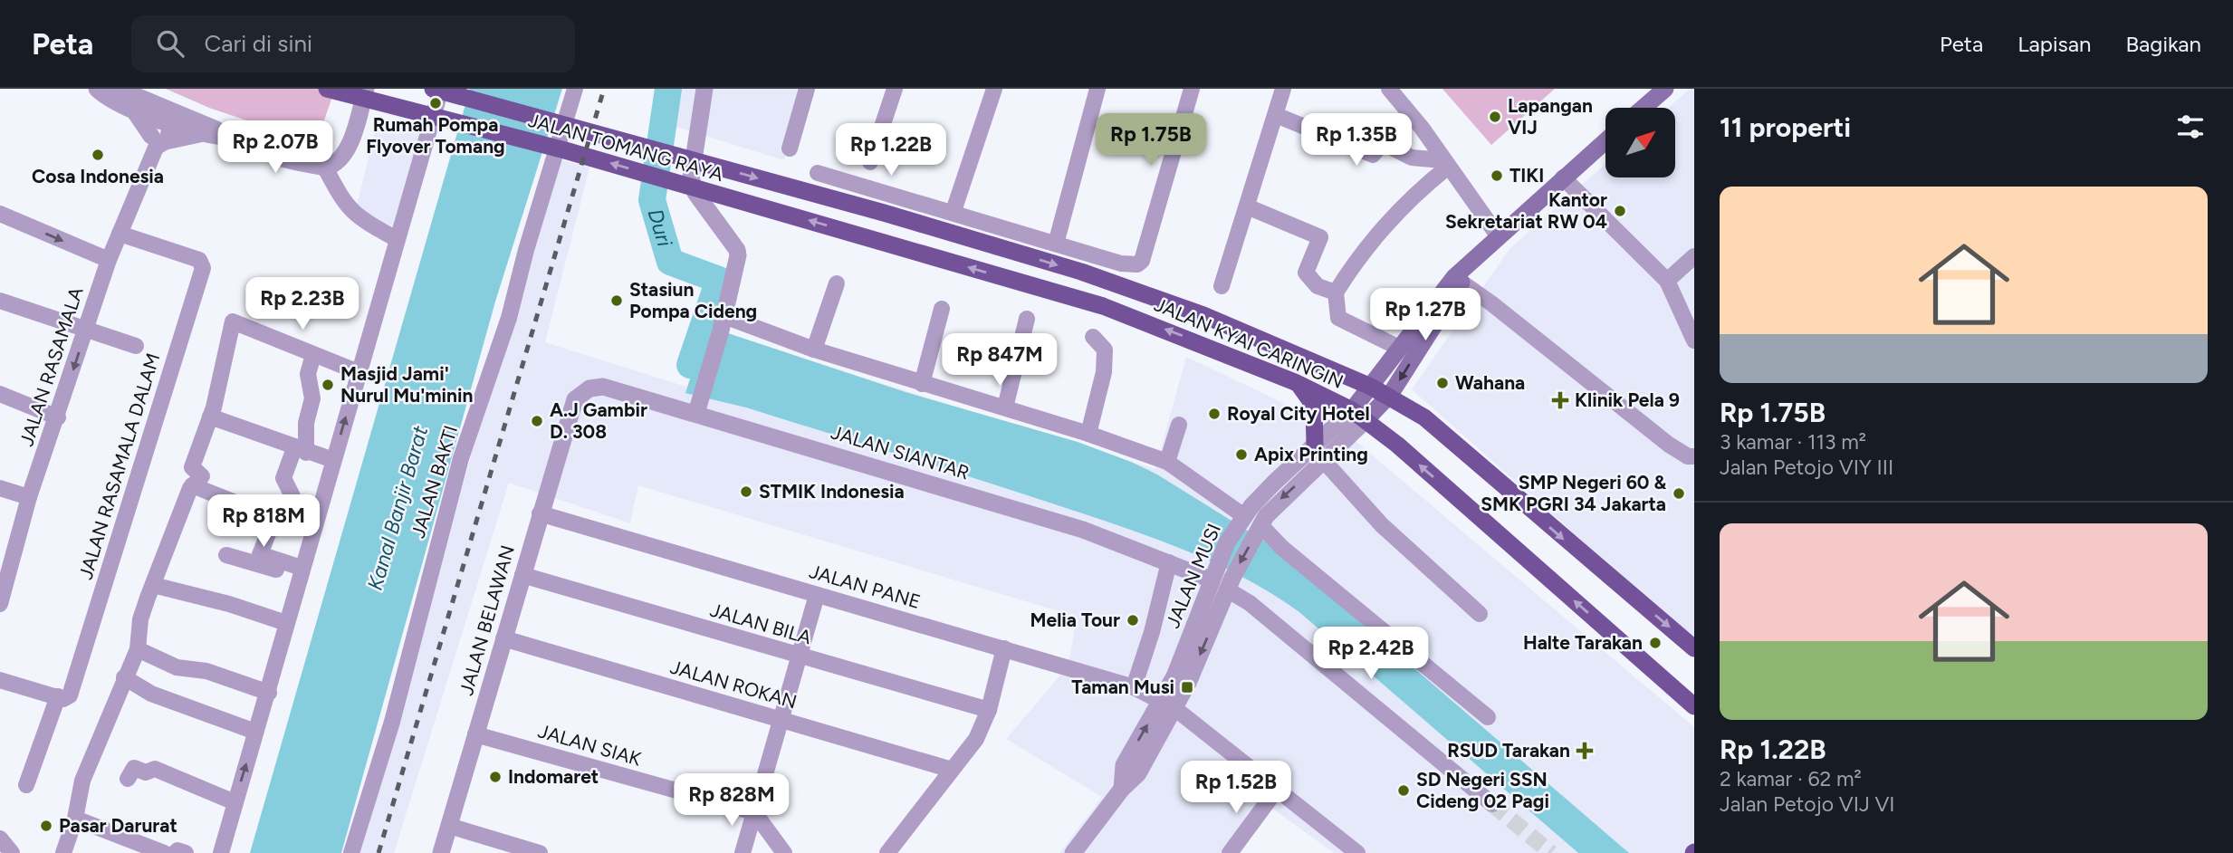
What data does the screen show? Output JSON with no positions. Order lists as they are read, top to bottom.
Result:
{
  "streets": {
    "main road": ["JALAN TOMANG RAYA", "JALAN KYAI CARINGIN"],
    "street": [
      "JALAN RASAMALA",
      "JALAN SIANTAR",
      "JALAN RASAMALA DALAM",
      "JALAN BAKTI",
      "JALAN MUSI",
      "JALAN PANE",
      "JALAN BELAWAN",
      "JALAN BILA",
      "JALAN ROKAN",
      "JALAN SIAK"
    ]
  },
  "crossings": [
    ["JALAN TOMANG RAYA", "JALAN KYAI CARINGIN"],
    ["JALAN KYAI CARINGIN", "JALAN MUSI"],
    ["JALAN RASAMALA", "JALAN RASAMALA DALAM"],
    ["JALAN SIANTAR", "JALAN MUSI"],
    ["JALAN SIANTAR", "JALAN BELAWAN"],
    ["JALAN MUSI", "JALAN PANE"],
    ["JALAN PANE", "JALAN BELAWAN"],
    ["JALAN BELAWAN", "JALAN BILA"],
    ["JALAN BELAWAN", "JALAN ROKAN"],
    ["JALAN BELAWAN", "JALAN SIAK"]
  ],
  "water": ["Duri", "Kanal Banjir Barat"],
  "places": {
    "other": [
      "Rumah Pompa Flyover Tomang",
      "Lapangan VIJ",
      "Cosa Indonesia",
      "TIKI",
      "Kantor Sekretariat RW 04",
      "Stasiun Pompa Cideng",
      "Wahana",
      "Masjid Jami' Nurul Mu'minin",
      "Royal City Hotel",
      "A.J Gambir D. 308",
      "Apix Printing",
      "STMIK Indonesia",
      "SMP Negeri 60 & SMK PGRI 34 Jakarta",
      "Melia Tour",
      "Halte Tarakan",
      "Indomaret",
      "SD Negeri SSN Cideng 02 Pagi",
      "Pasar Darurat"
    ],
    "health": ["Klinik Pela 9", "RSUD Tarakan"],
    "transit": ["Taman Musi"]
  },
  "north": "top right",
  "page": {
    "header": "Peta",
    "search": "Cari di sini",
    "nav": ["Peta", "Lapisan", "Bagikan"],
    "heading": "11 properti",
    "price": [
      "Rp 1.75B",
      "Rp 1.35B",
      "Rp 2.07B",
      "Rp 1.22B",
      "Rp 2.23B",
      "Rp 1.27B",
      "Rp 847M",
      "Rp 818M",
      "Rp 2.42B",
      "Rp 1.52B",
      "Rp 828M"
    ],
    "list": [
      {
        "name": "Rp 1.75B",
        "note": "3 kamar · 113 m² · Jalan Petojo VIY III"
      },
      {
        "name": "Rp 1.22B",
        "note": "2 kamar · 62 m² · Jalan Petojo VIJ VI"
      }
    ]
  }
}
